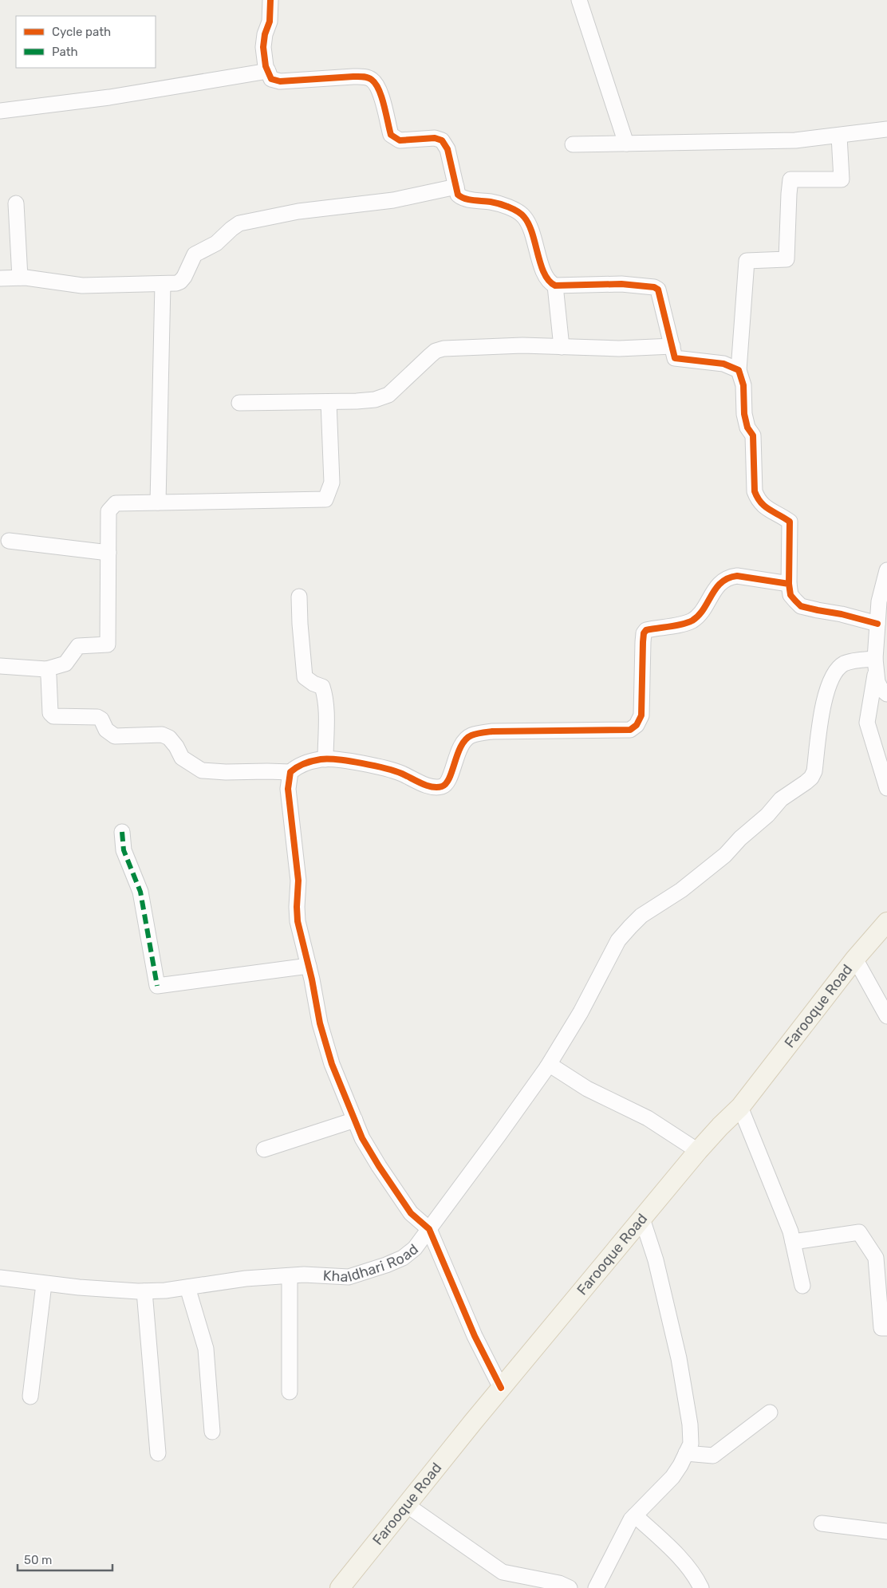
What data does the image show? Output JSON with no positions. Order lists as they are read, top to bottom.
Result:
{
  "streets": {
    "main road": ["Farooque Road"],
    "street": ["Khaldhari Road"]
  },
  "legend": ["Cycle path", "Path"],
  "scale_bar": "50 m"
}
